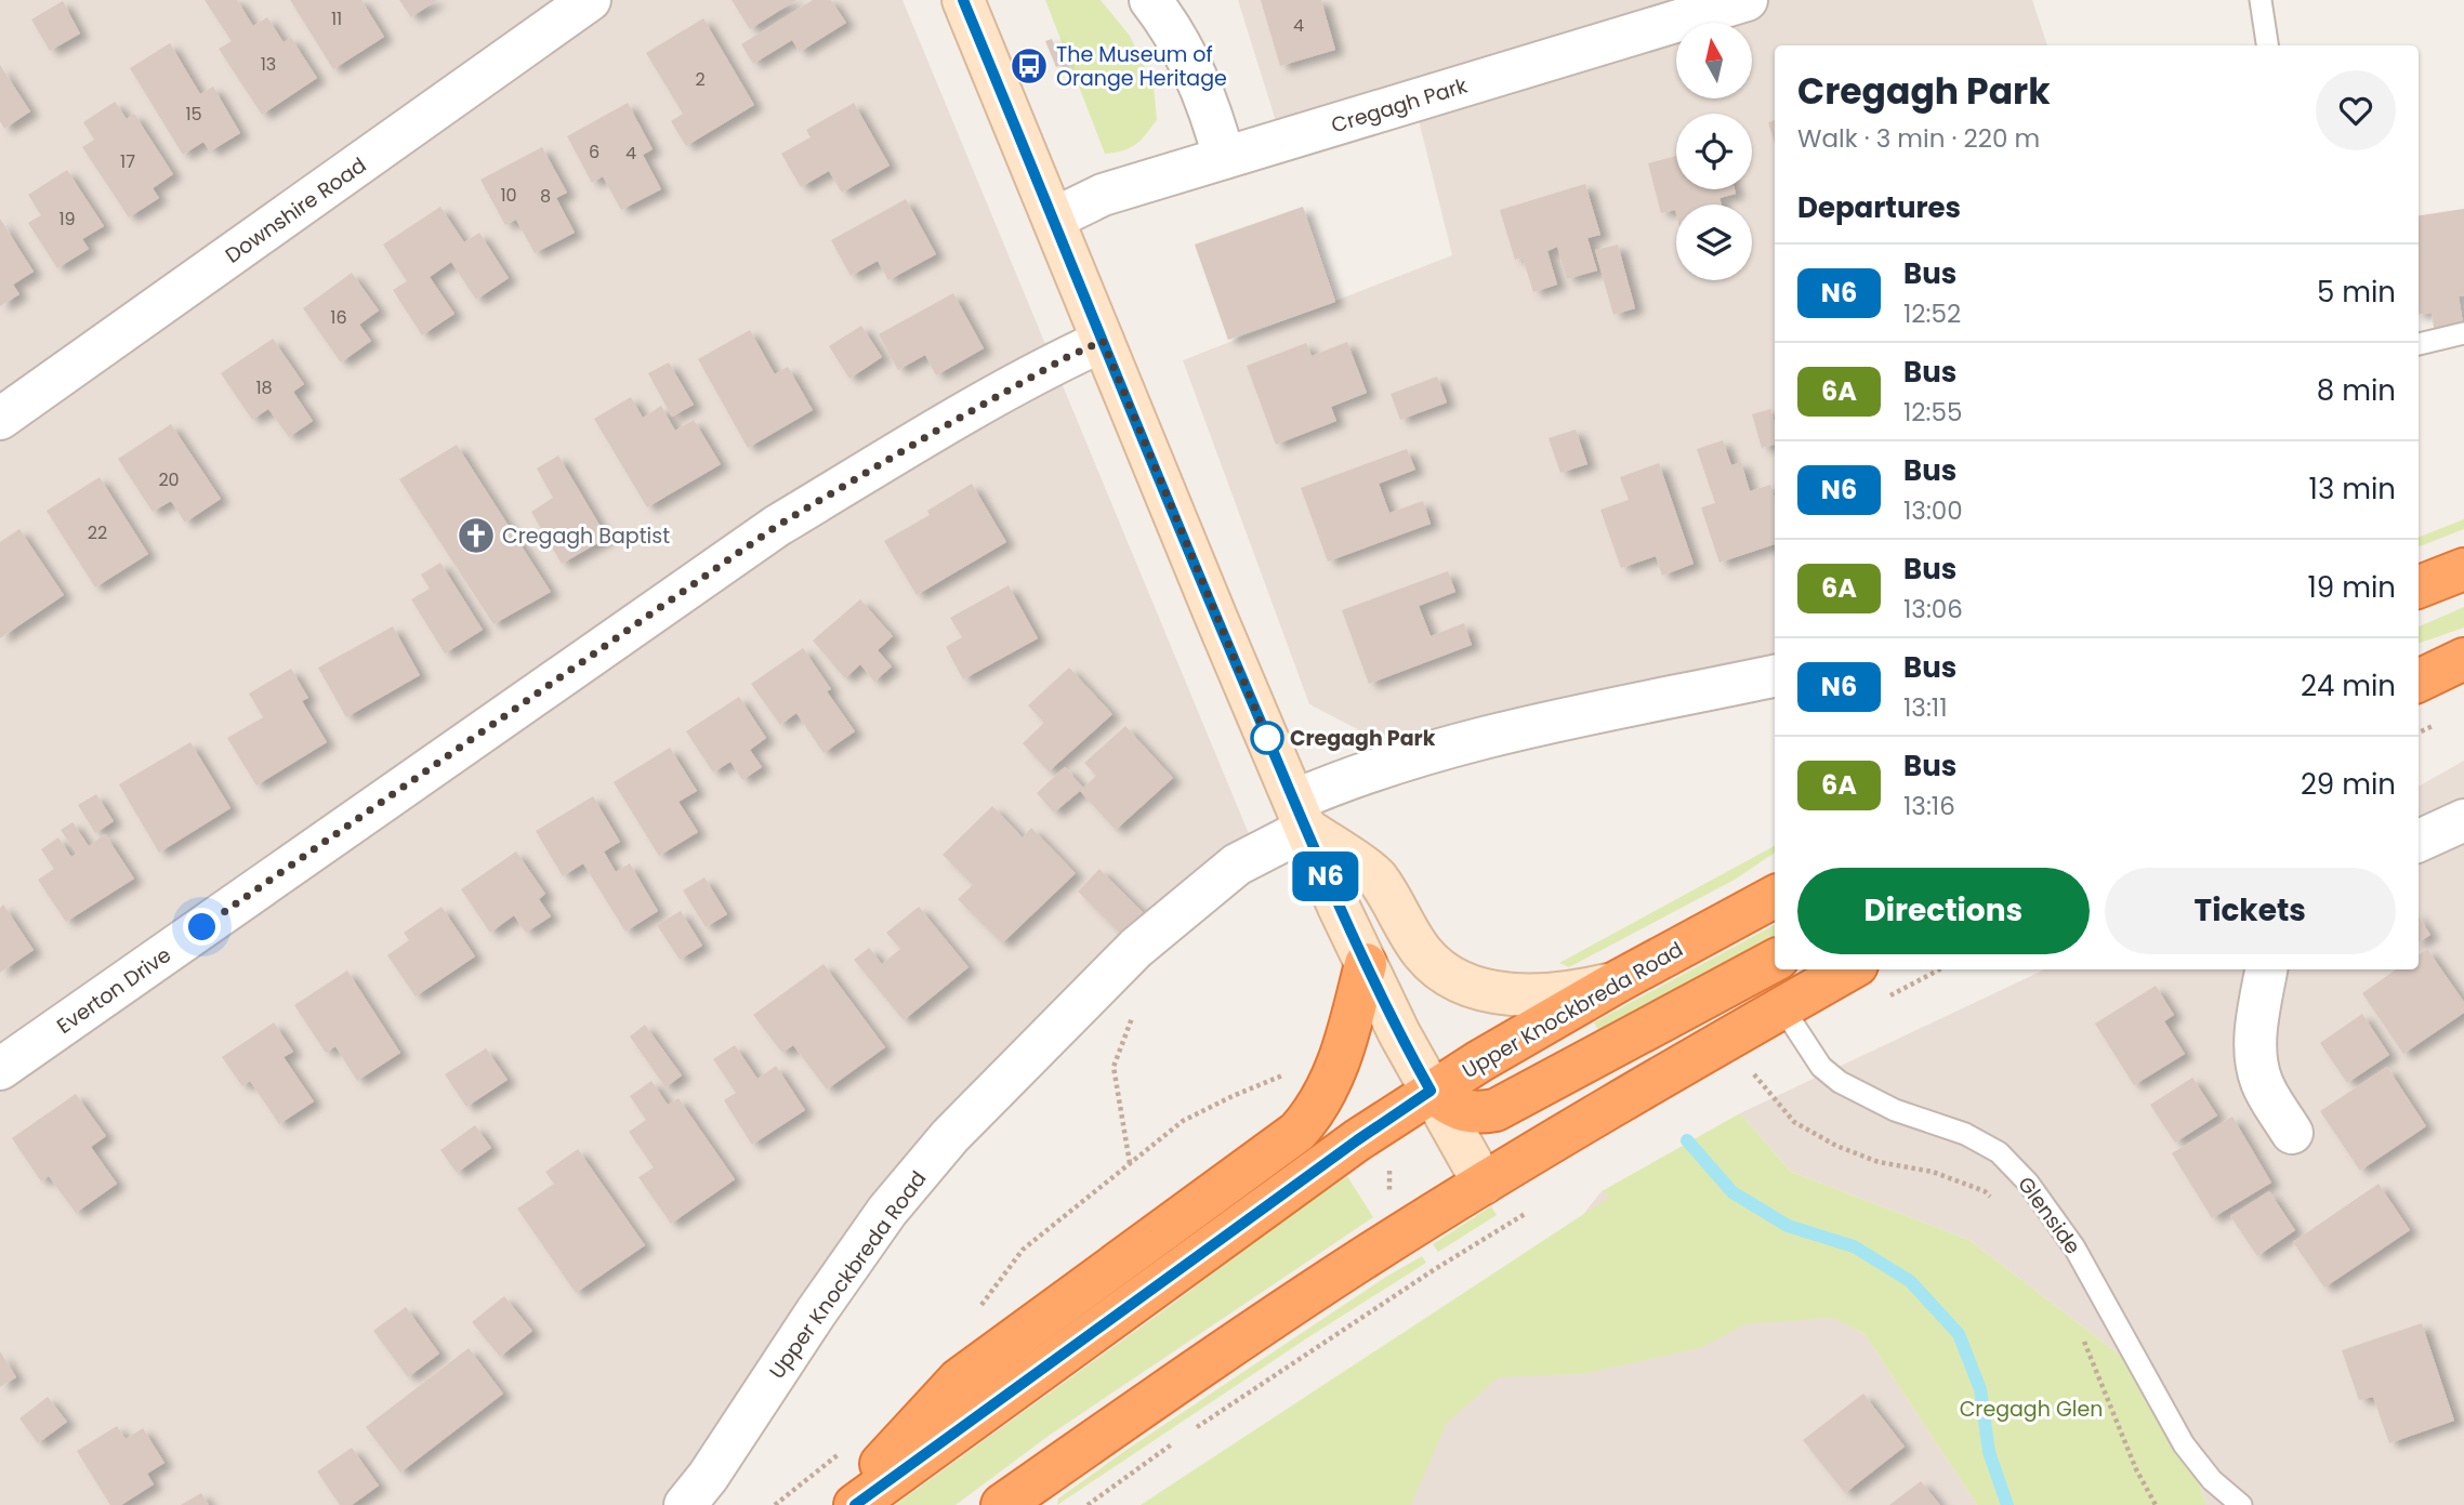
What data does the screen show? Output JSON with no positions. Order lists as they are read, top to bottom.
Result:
{
  "streets": {
    "highway": ["Upper Knockbreda Road"],
    "street": ["Cregagh Park", "Downshire Road", "Everton Drive"],
    "lane": ["Glenside"]
  },
  "parks": ["Cregagh Glen"],
  "places": {
    "bus stop": ["The Museum of Orange Heritage"],
    "church": ["Cregagh Baptist"],
    "other": ["Cregagh Park"]
  },
  "lines": ["bus line N6"],
  "house_numbers": [
    "11",
    "4",
    "13",
    "2",
    "15",
    "6",
    "4",
    "17",
    "10",
    "8",
    "19",
    "16",
    "18",
    "20",
    "22"
  ],
  "north": "top",
  "page": {
    "on_map": "N6",
    "heading": [
      ["Cregagh Park", "Walk · 3 min · 220 m"],
      "Departures"
    ],
    "list": [
      {
        "mark": "N6",
        "name": "Bus",
        "note": "12:52",
        "value": "5 min"
      },
      {
        "mark": "6A",
        "name": "Bus",
        "note": "12:55",
        "value": "8 min"
      },
      {
        "mark": "N6",
        "name": "Bus",
        "note": "13:00",
        "value": "13 min"
      },
      {
        "mark": "6A",
        "name": "Bus",
        "note": "13:06",
        "value": "19 min"
      },
      {
        "mark": "N6",
        "name": "Bus",
        "note": "13:11",
        "value": "24 min"
      },
      {
        "mark": "6A",
        "name": "Bus",
        "note": "13:16",
        "value": "29 min"
      }
    ],
    "buttons": ["Directions", "Tickets"]
  }
}
